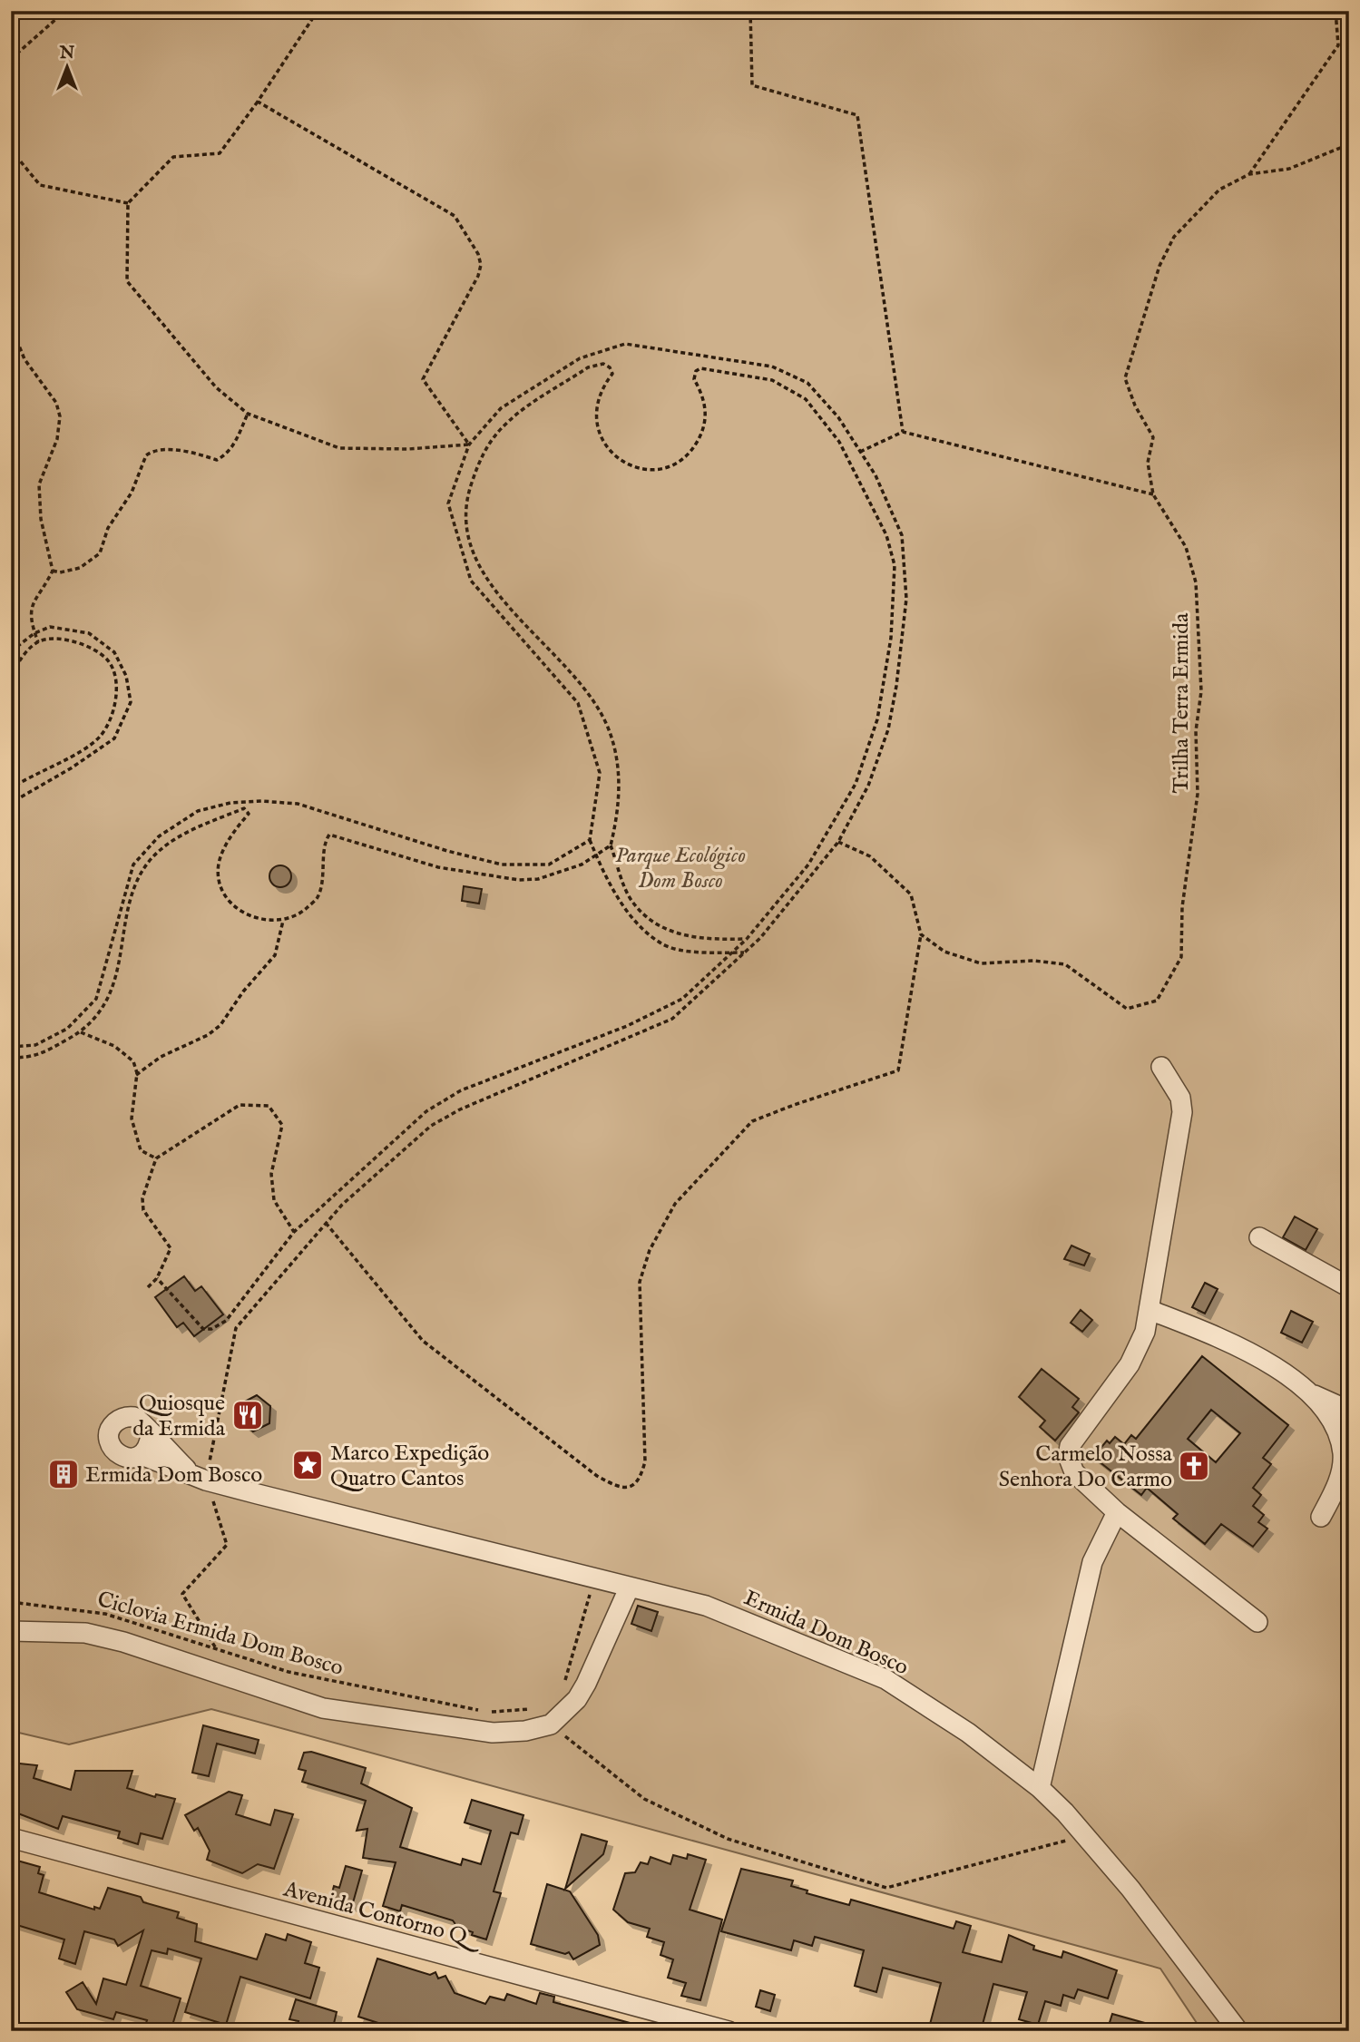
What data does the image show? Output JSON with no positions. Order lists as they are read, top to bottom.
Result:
{
  "streets": {
    "street": ["Ermida Dom Bosco", "Avenida Contorno Q"],
    "path": ["Trilha Terra Ermida", "Ciclovia Ermida Dom Bosco"]
  },
  "parks": ["Parque Ecológico Dom Bosco"],
  "places": {
    "restaurant": ["Quiosque da Ermida"],
    "place": ["Marco Expedição Quatro Cantos"],
    "church": ["Carmelo Nossa Senhora Do Carmo"],
    "building": ["Ermida Dom Bosco"]
  },
  "north": "top"
}
